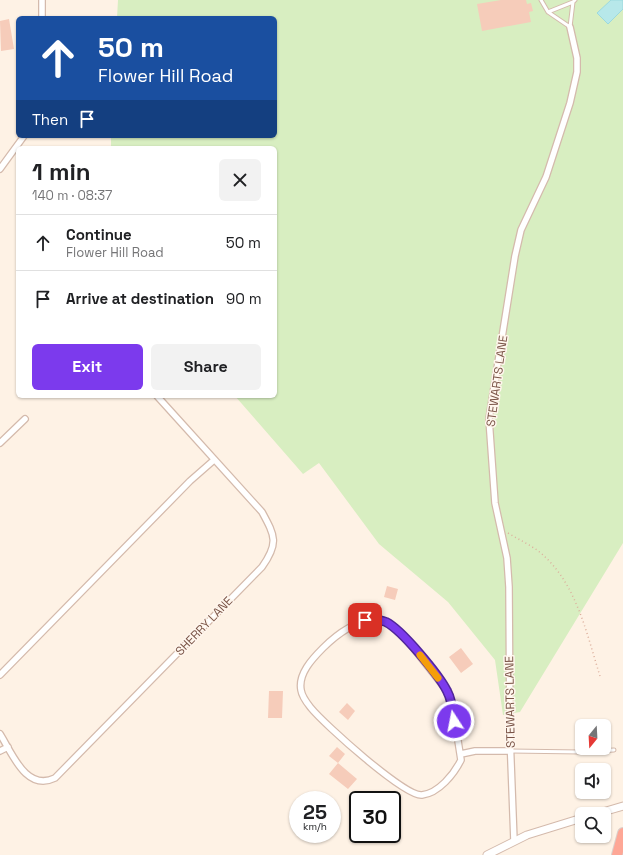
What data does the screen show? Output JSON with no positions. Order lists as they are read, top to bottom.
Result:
{
  "streets": {
    "street": ["STEWARTS LANE", "SHERRY LANE"]
  },
  "north": "bottom",
  "page": {
    "turn": ["50 m", "Flower Hill Road"],
    "then": "Then",
    "heading": ["1 min", "140 m · 08:37"],
    "list": [
      {
        "name": "Continue",
        "note": "Flower Hill Road",
        "value": "50 m"
      },
      {
        "name": "Arrive at destination",
        "value": "90 m"
      }
    ],
    "buttons": ["Exit", "Share"],
    "speed": "25 km/h",
    "limit": "30"
  }
}
